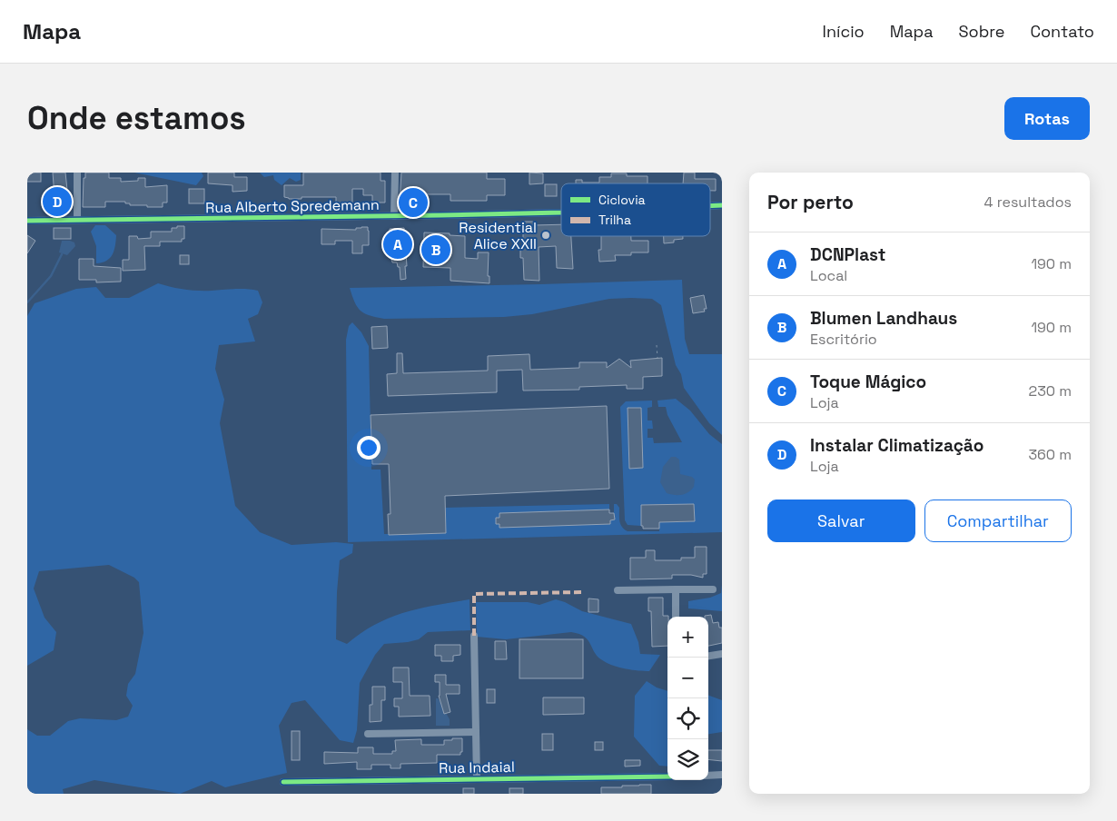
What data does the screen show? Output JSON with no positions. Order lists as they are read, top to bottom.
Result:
{
  "streets": {
    "street": ["Rua Alberto Spredemann", "Rua Indaial"]
  },
  "places": ["Residential Alice XXII"],
  "legend": ["Ciclovia", "Trilha"],
  "page": {
    "header": "Mapa",
    "nav": [
      "Início",
      "Mapa",
      "Sobre",
      "Contato"
    ],
    "buttons": [
      "Rotas",
      ["Salvar", "Compartilhar"]
    ],
    "title": "Onde estamos",
    "heading": ["Por perto", "4 resultados"],
    "pins": [
      "D",
      "C",
      "A",
      "B"
    ],
    "list": [
      {
        "mark": "A",
        "name": "DCNPlast",
        "note": "Local",
        "value": "190 m"
      },
      {
        "mark": "B",
        "name": "Blumen Landhaus",
        "note": "Escritório",
        "value": "190 m"
      },
      {
        "mark": "C",
        "name": "Toque Mágico",
        "note": "Loja",
        "value": "230 m"
      },
      {
        "mark": "D",
        "name": "Instalar Climatização",
        "note": "Loja",
        "value": "360 m"
      }
    ],
    "map_buttons": ["+", "−"]
  }
}
